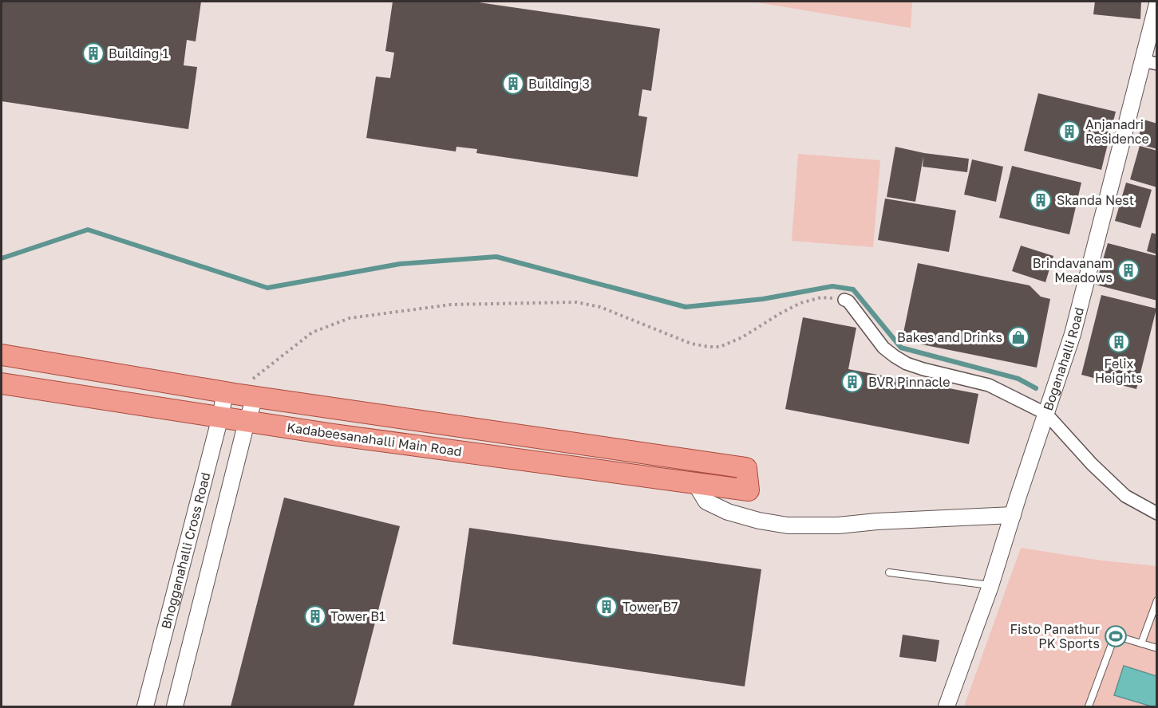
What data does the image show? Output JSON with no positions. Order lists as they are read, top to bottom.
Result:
{
  "streets": {
    "main road": ["Kadabeesanahalli Main Road"],
    "street": ["Boganahalli Road", "Bhogganahalli Cross Road"]
  },
  "crossings": [
    ["Kadabeesanahalli Main Road", "Bhogganahalli Cross Road"]
  ],
  "places": {
    "building": [
      "Building 1",
      "Building 3",
      "Anjanadri Residence",
      "Skanda Nest",
      "Brindavanam Meadows",
      "Felix Heights",
      "BVR Pinnacle",
      "Tower B7",
      "Tower B1"
    ],
    "shop": ["Bakes and Drinks"],
    "sports": ["Fisto Panathur PK Sports"]
  }
}
